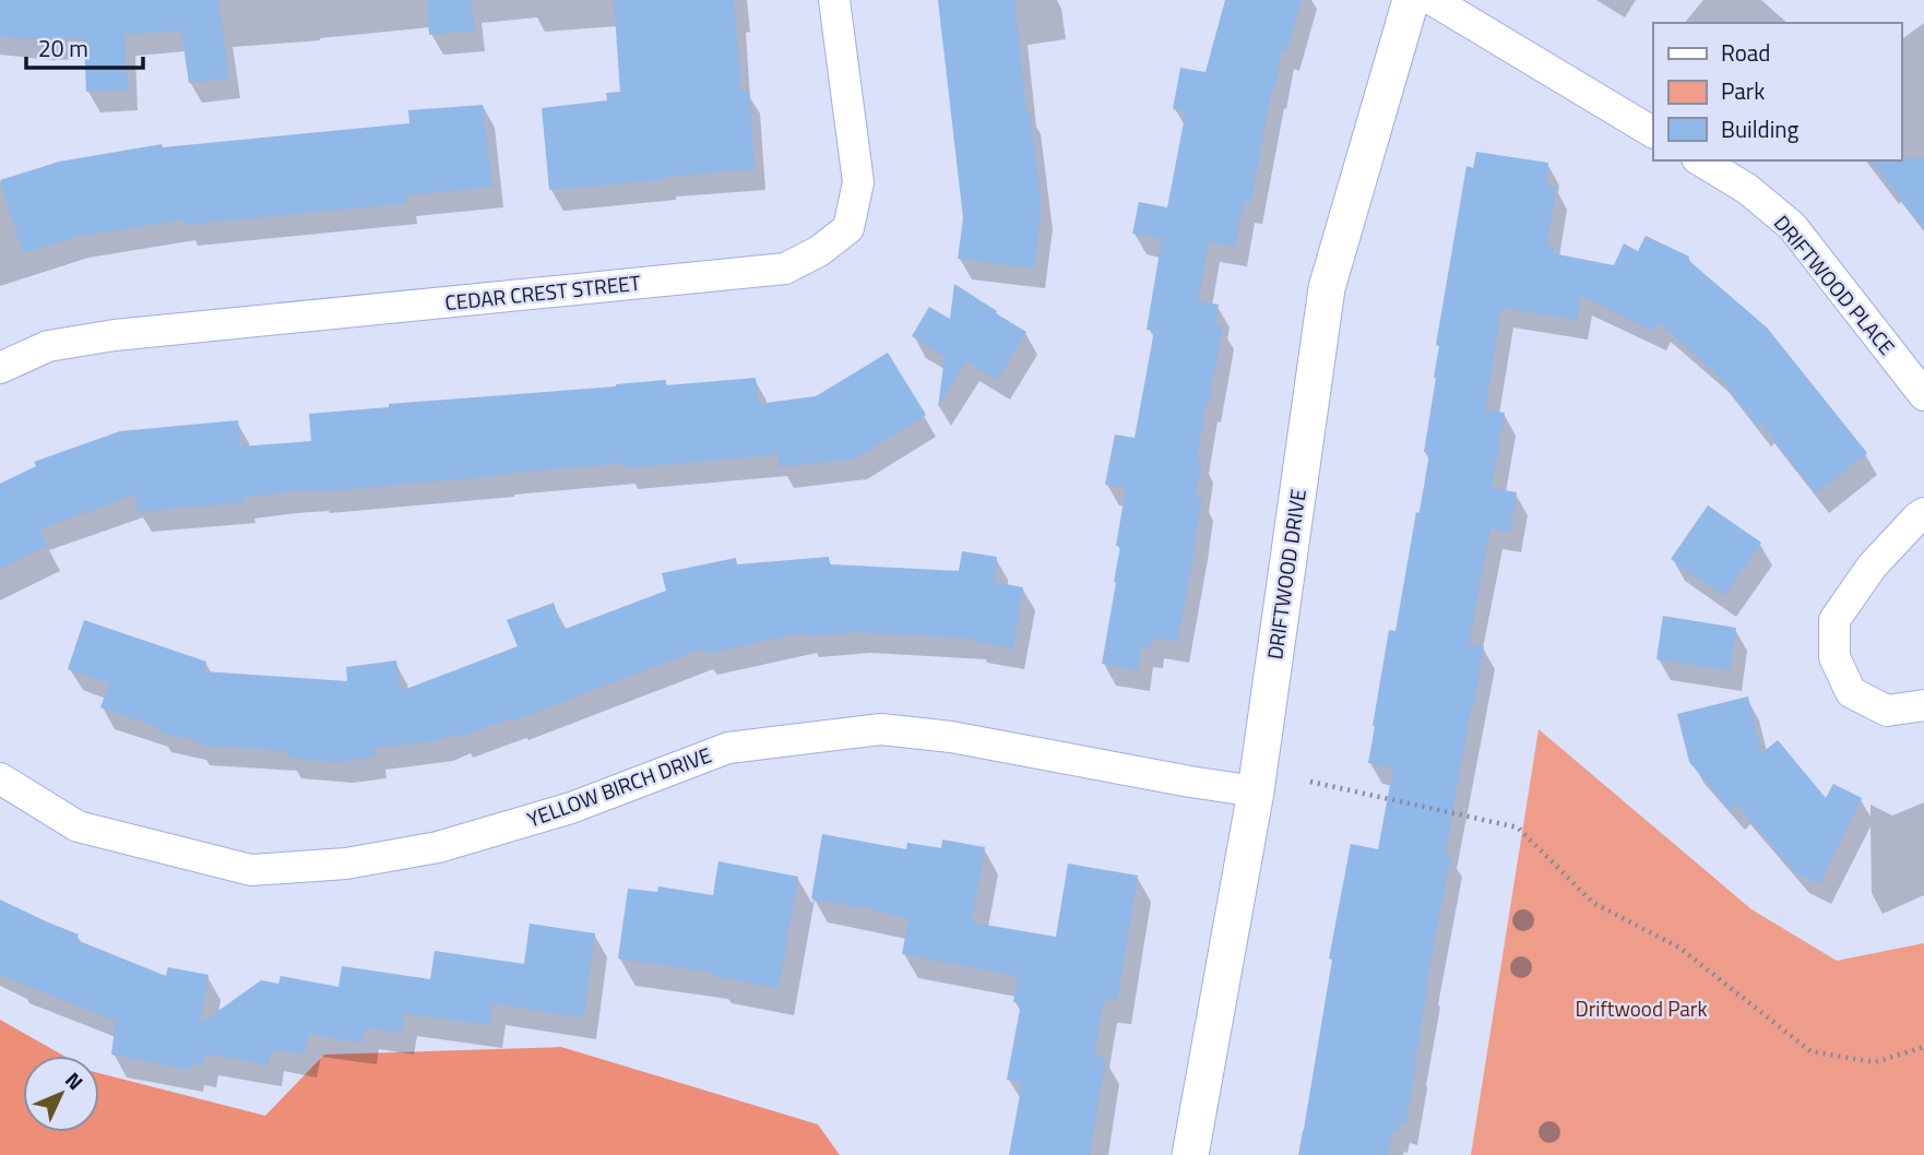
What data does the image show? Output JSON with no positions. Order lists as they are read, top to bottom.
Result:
{
  "streets": {
    "street": [
      "DRIFTWOOD PLACE",
      "CEDAR CREST STREET",
      "DRIFTWOOD DRIVE",
      "YELLOW BIRCH DRIVE"
    ]
  },
  "crossings": [
    ["DRIFTWOOD DRIVE", "YELLOW BIRCH DRIVE"]
  ],
  "parks": ["Driftwood Park"],
  "legend": ["Road", "Park", "Building"],
  "scale_bar": "20 m",
  "north": "top right"
}
